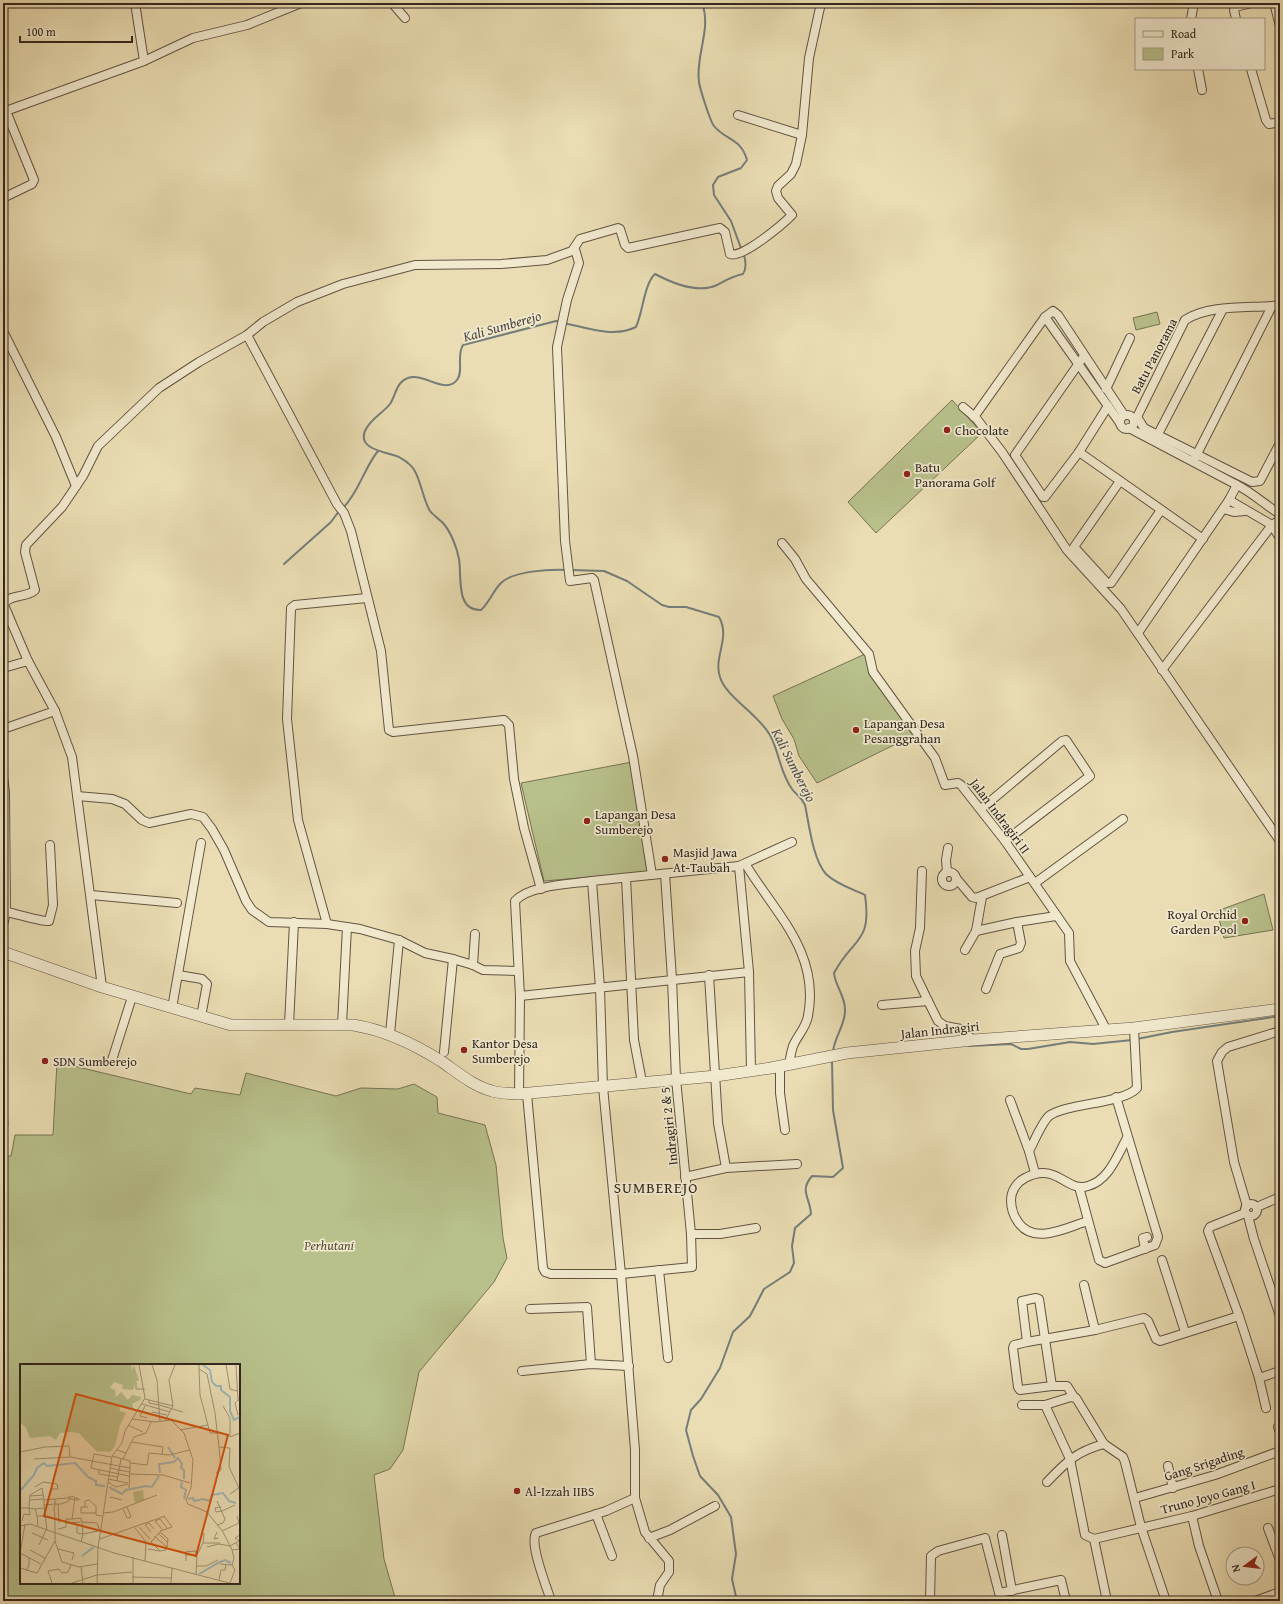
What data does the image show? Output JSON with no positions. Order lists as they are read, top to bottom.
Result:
{
  "streets": {
    "street": [
      "Batu Panorama",
      "Jalan Indragiri II",
      "Jalan Indragiri",
      "Indragiri 2 & 5",
      "Gang Srigading",
      "Truno Joyo Gang I"
    ]
  },
  "crossings": [
    ["Jalan Indragiri II", "Jalan Indragiri"],
    ["Jalan Indragiri", "Indragiri 2 & 5"]
  ],
  "districts": ["SUMBEREJO"],
  "water": ["Kali Sumberejo"],
  "parks": ["Perhutani"],
  "places": [
    "Chocolate",
    "Batu Panorama Golf",
    "Lapangan Desa Pesanggrahan",
    "Lapangan Desa Sumberejo",
    "Masjid Jawa At-Taubah",
    "Royal Orchid Garden Pool",
    "Kantor Desa Sumberejo",
    "SDN Sumberejo",
    "Al-Izzah IIBS"
  ],
  "legend": ["Road", "Park"],
  "scale_bar": "100 m",
  "north": "left"
}
